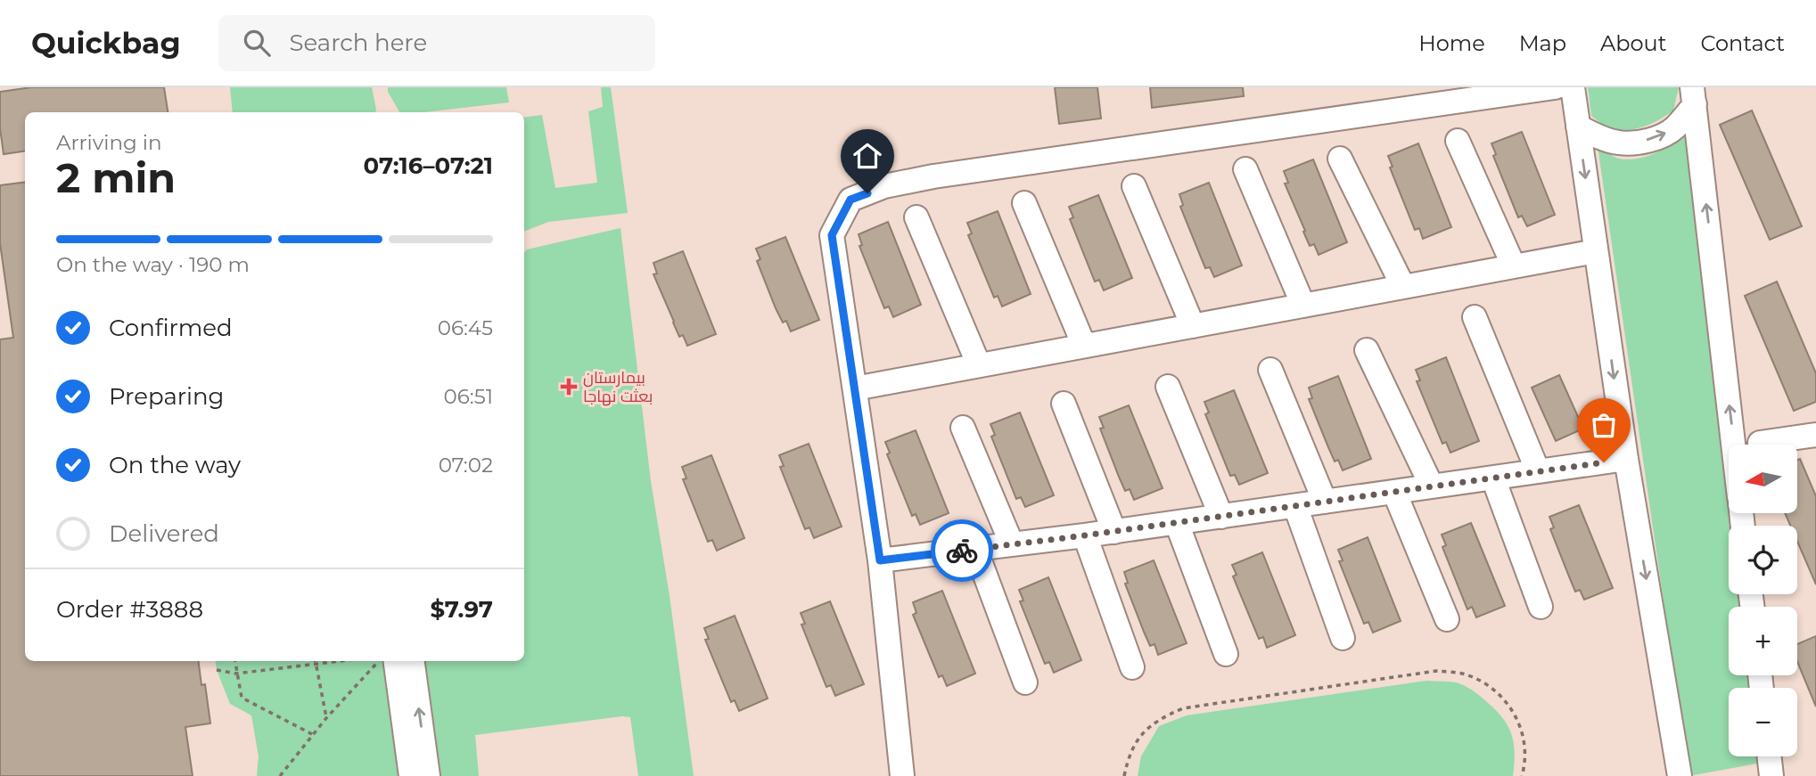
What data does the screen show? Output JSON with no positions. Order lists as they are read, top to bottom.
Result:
{
  "places": {
    "health": ["بیمارستان بعثت نهاجا"]
  },
  "north": "left",
  "page": {
    "header": "Quickbag",
    "search": "Search here",
    "nav": [
      "Home",
      "Map",
      "About",
      "Contact"
    ],
    "heading": ["2 min", "Arriving in", "07:16–07:21"],
    "panel": ["Order #3888", "$7.97"],
    "bar": "On the way · 190 m",
    "list": [
      ["Confirmed", "06:45"],
      ["Preparing", "06:51"],
      ["On the way", "07:02"],
      "Delivered"
    ],
    "map_buttons": ["+", "−"]
  }
}
